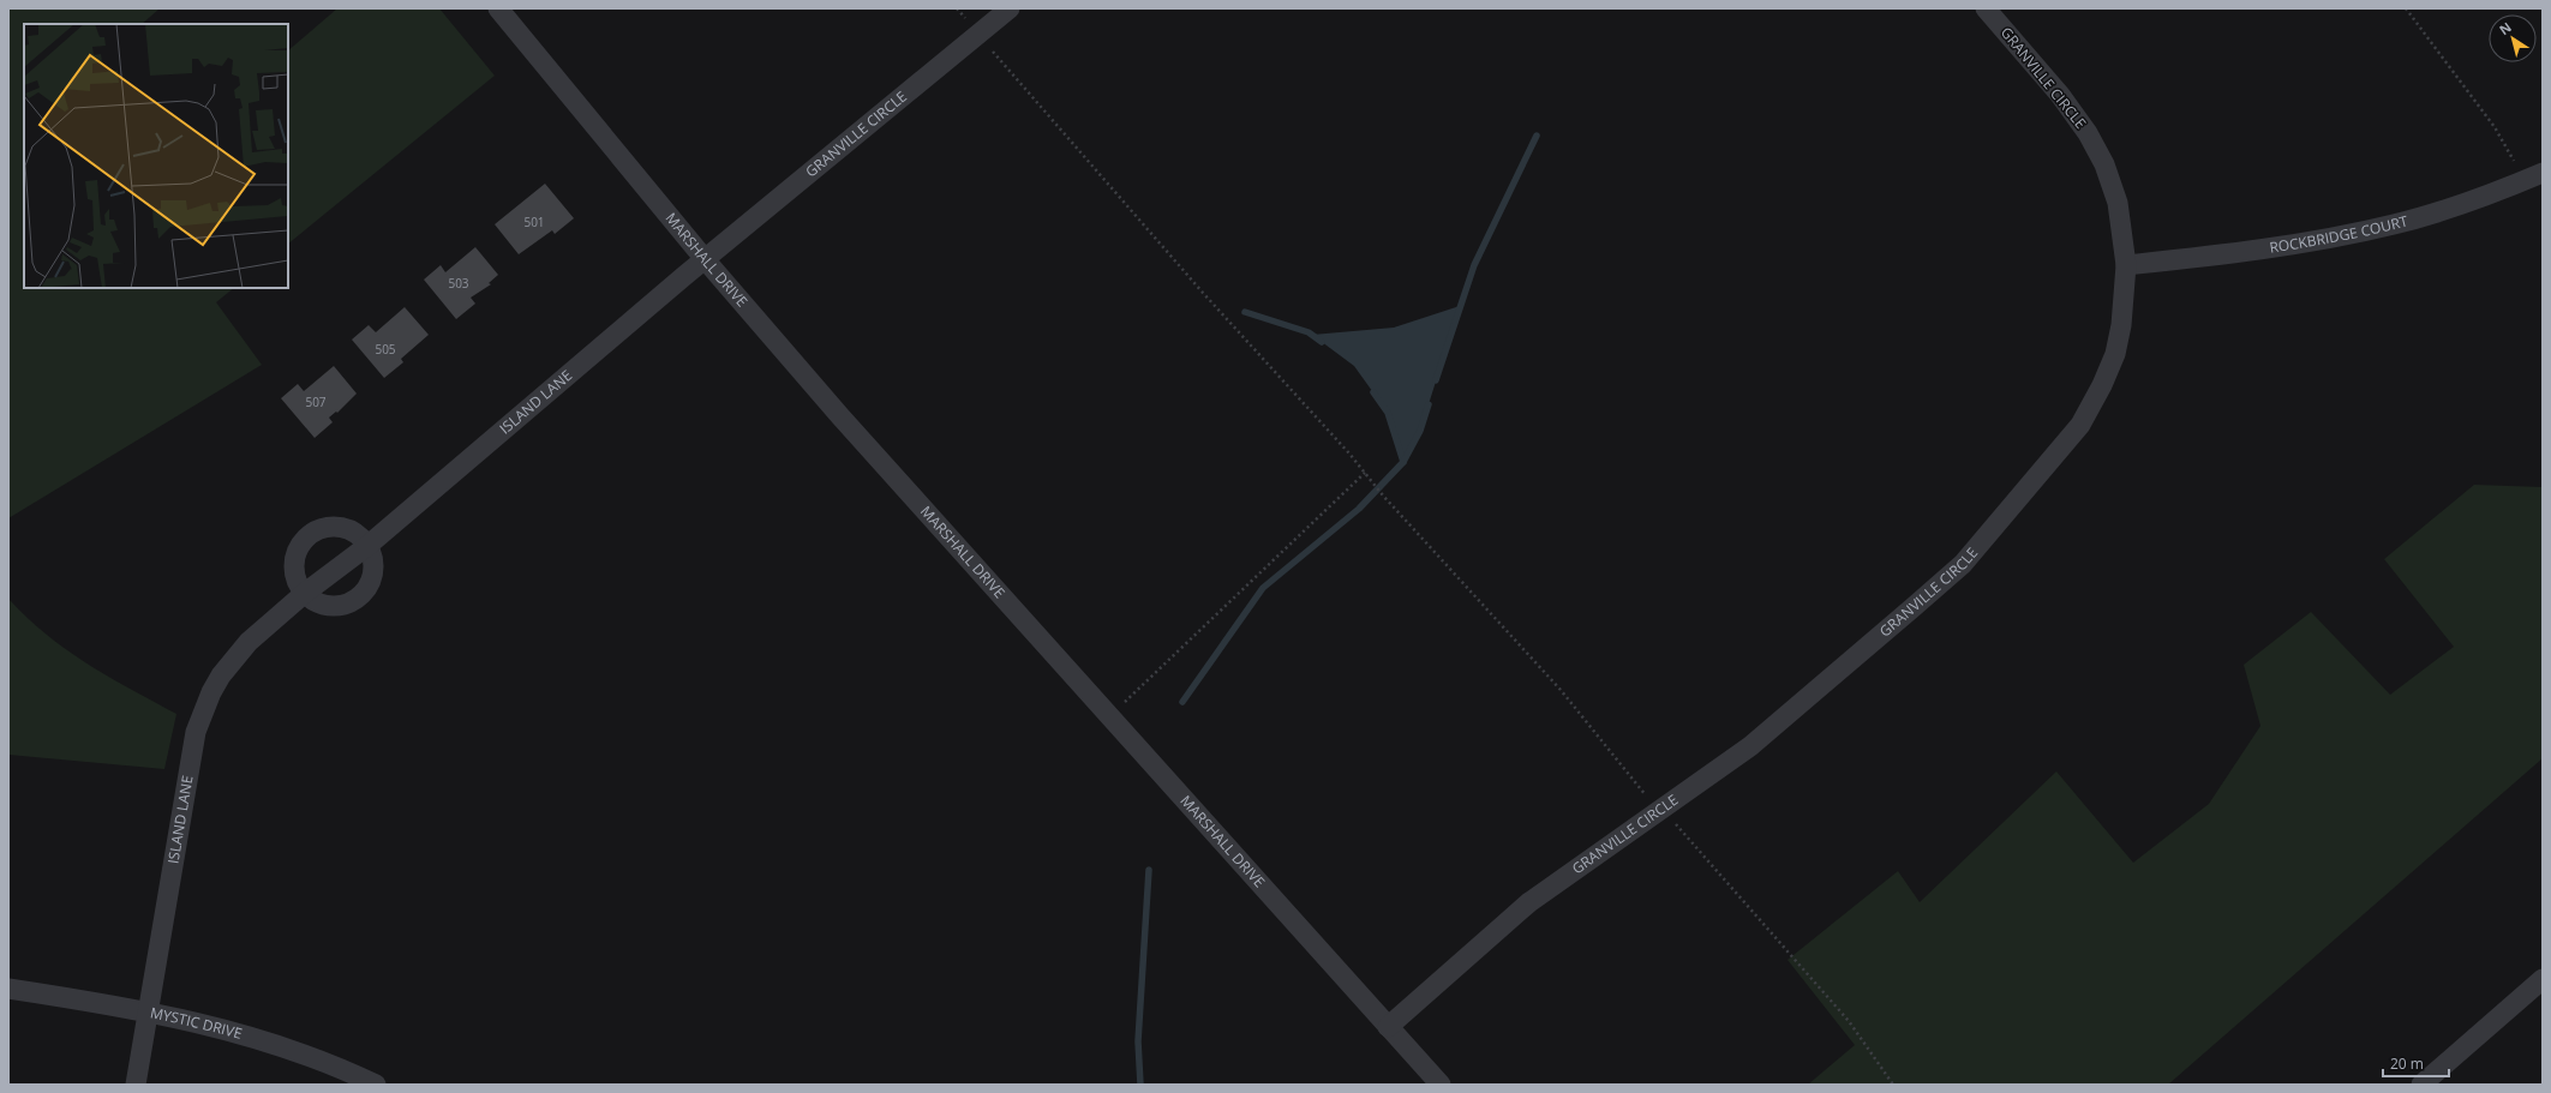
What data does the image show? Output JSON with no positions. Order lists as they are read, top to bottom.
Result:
{
  "streets": {
    "street": [
      "GRANVILLE CIRCLE",
      "ROCKBRIDGE COURT",
      "MARSHALL DRIVE",
      "ISLAND LANE",
      "MYSTIC DRIVE"
    ]
  },
  "crossings": [
    ["GRANVILLE CIRCLE", "ROCKBRIDGE COURT"],
    ["GRANVILLE CIRCLE", "MARSHALL DRIVE"],
    ["GRANVILLE CIRCLE", "ISLAND LANE"],
    ["MARSHALL DRIVE", "ISLAND LANE"],
    ["ISLAND LANE", "MYSTIC DRIVE"]
  ],
  "house_numbers": [
    "501",
    "503",
    "505",
    "507"
  ],
  "scale_bar": "20 m",
  "north": "top left"
}
